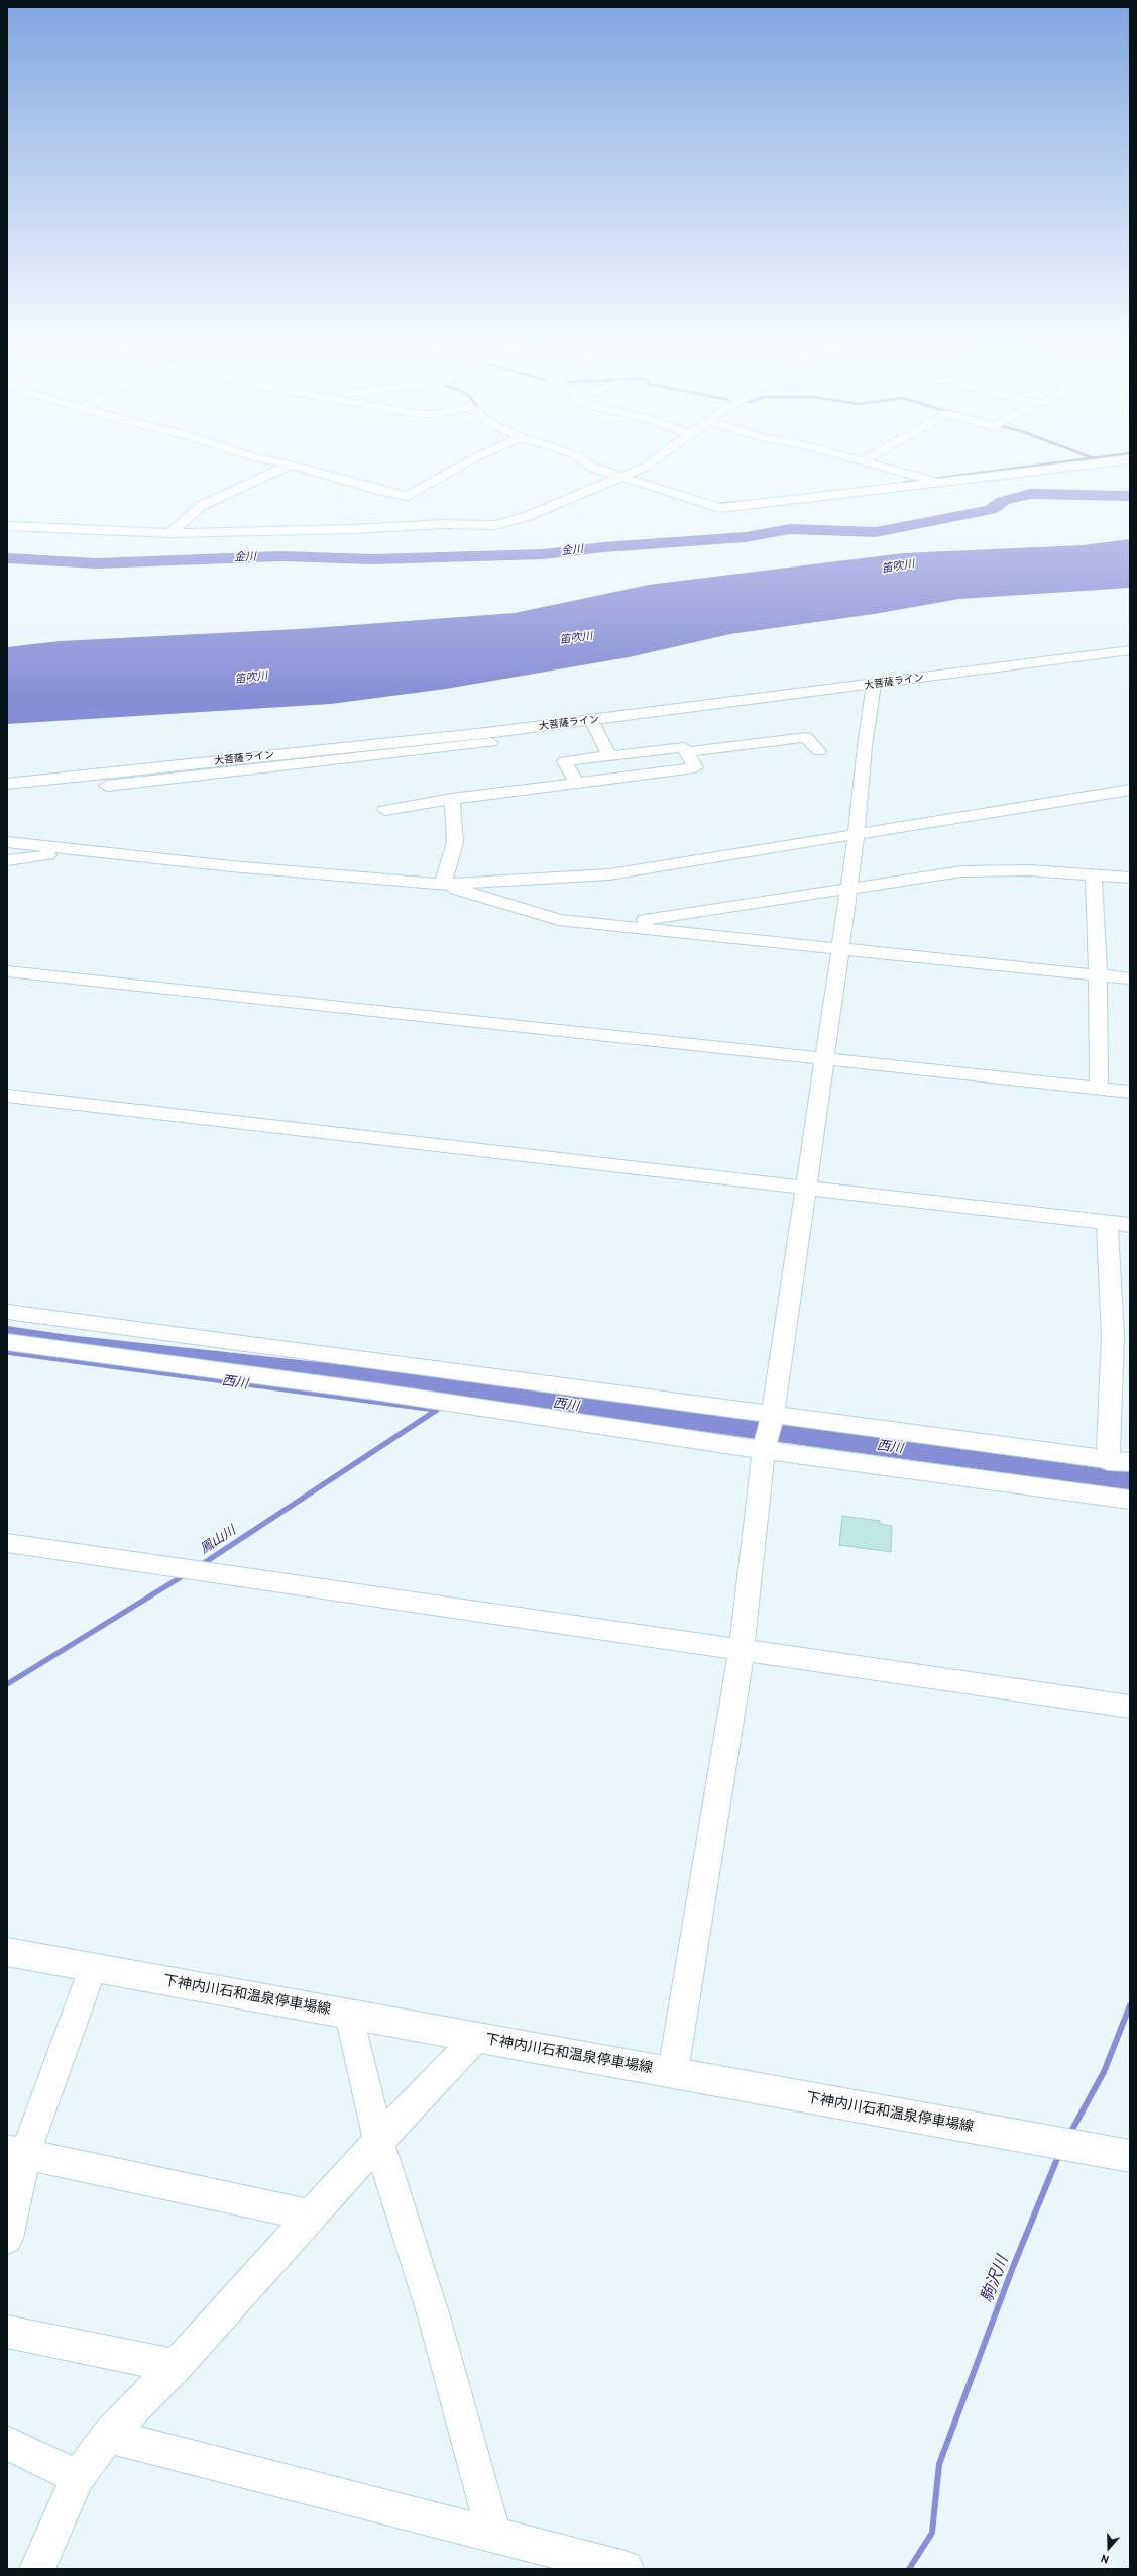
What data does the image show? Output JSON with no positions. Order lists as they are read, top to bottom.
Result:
{
  "streets": {
    "main road": ["大菩薩ライン", "下神内川石和温泉停車場線"]
  },
  "water": [
    "金川",
    "笛吹川",
    "西川",
    "鳳山川",
    "駒沢川"
  ],
  "north": "bottom"
}
